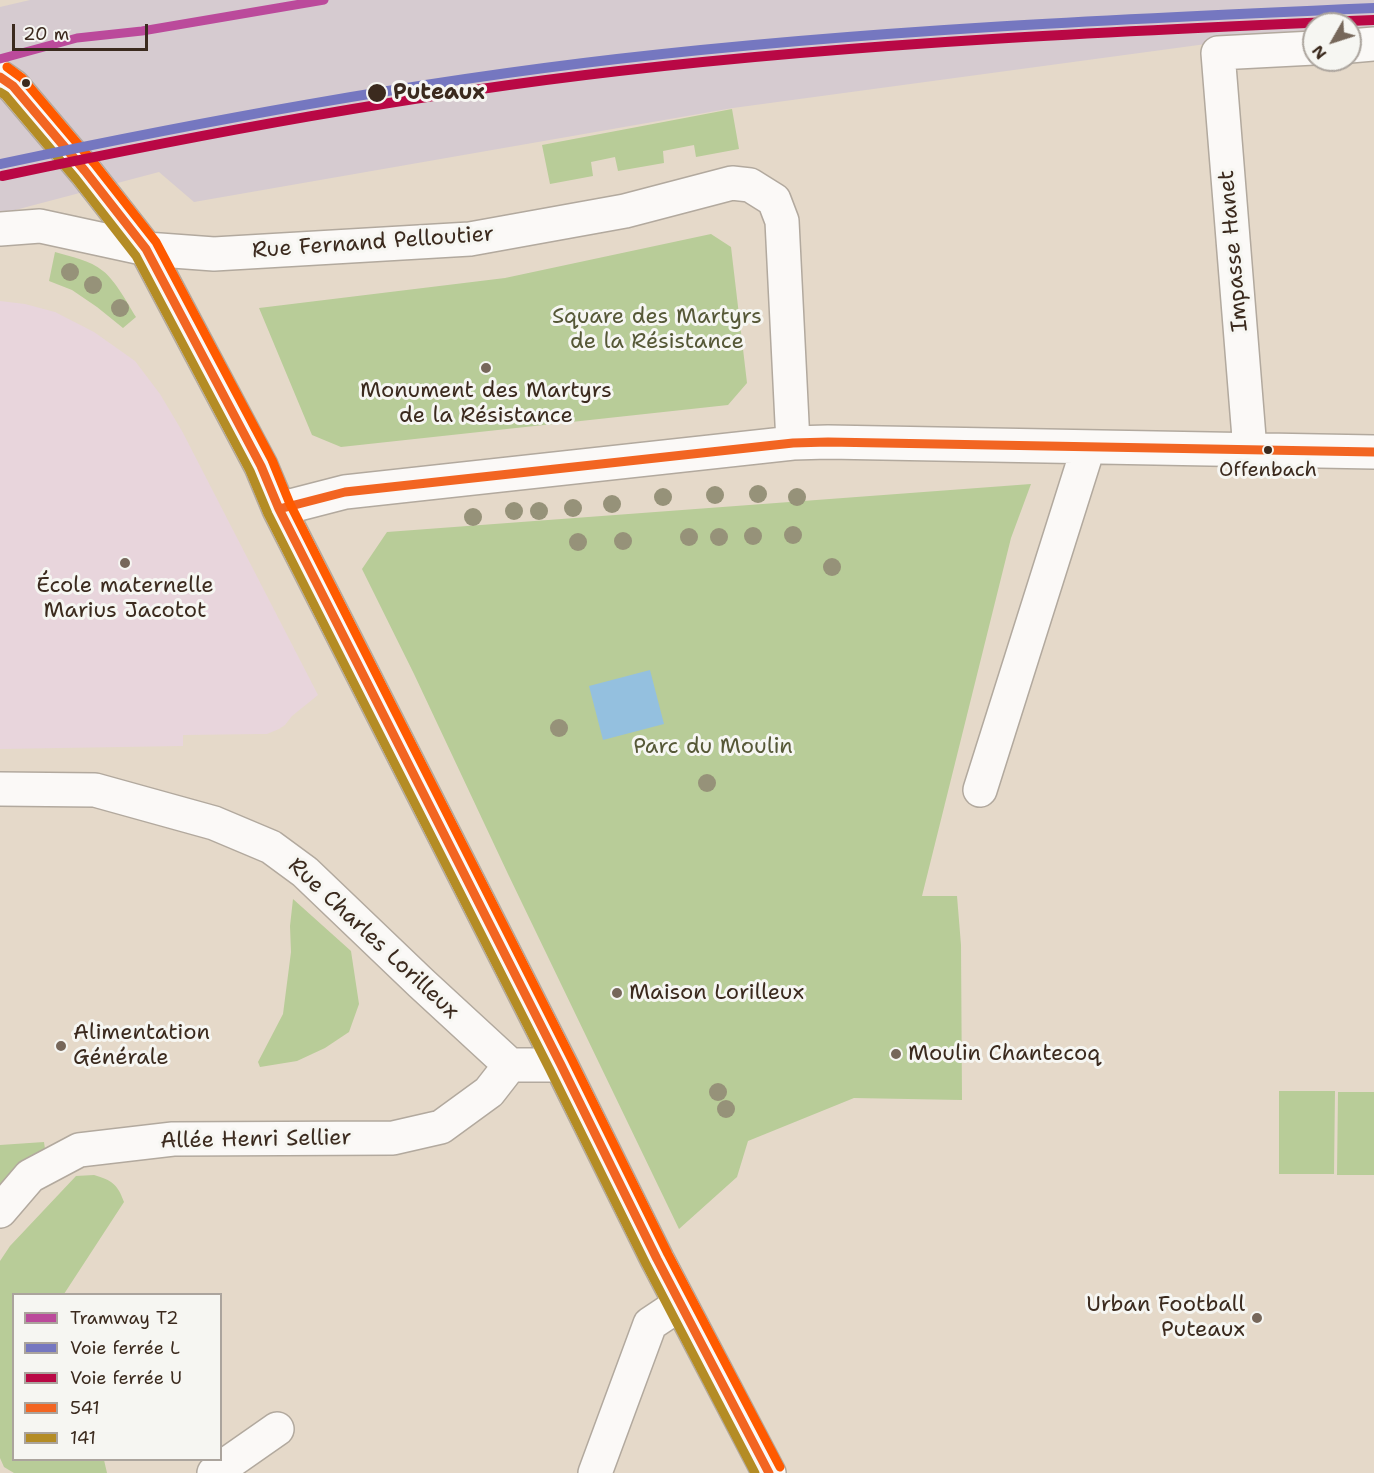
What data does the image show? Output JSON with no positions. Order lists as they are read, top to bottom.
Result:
{
  "streets": {
    "street": [
      "Rue Fernand Pelloutier",
      "Impasse Hanet",
      "Rue Charles Lorilleux",
      "Allée Henri Sellier"
    ]
  },
  "crossings": [
    ["Rue Charles Lorilleux", "Allée Henri Sellier"]
  ],
  "parks": ["Square des Martyrs de la Résistance", "Parc du Moulin"],
  "places": [
    "Puteaux",
    "Monument des Martyrs de la Résistance",
    "Offenbach",
    "École maternelle Marius Jacotot",
    "Maison Lorilleux",
    "Alimentation Générale",
    "Moulin Chantecoq",
    "Urban Football Puteaux"
  ],
  "lines": [
    "tram line T2",
    "rail line L",
    "rail line U",
    "transit line 541",
    "transit line 141"
  ],
  "legend": [
    "Tramway T2",
    "Voie ferrée L",
    "Voie ferrée U",
    "541",
    "141"
  ],
  "scale_bar": "20 m",
  "north": "bottom left"
}
